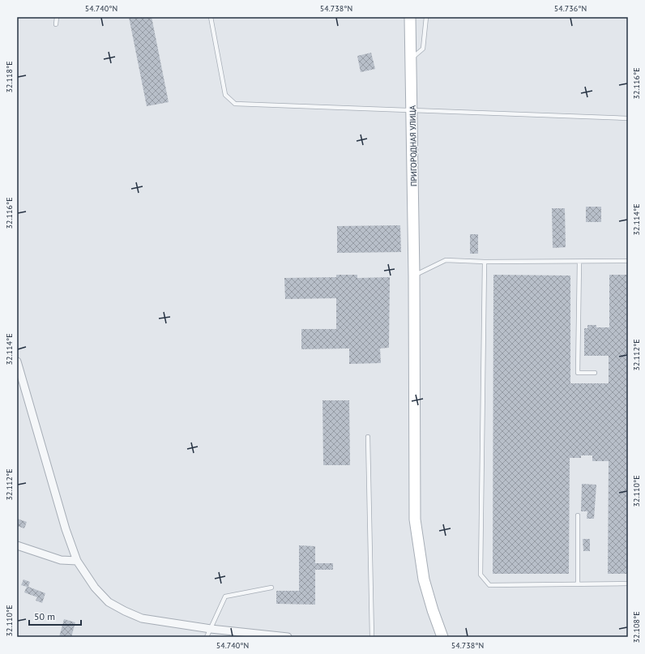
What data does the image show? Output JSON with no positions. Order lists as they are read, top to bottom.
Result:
{
  "streets": {
    "street": ["ПРИГОРОДНАЯ УЛИЦА"]
  },
  "scale_bar": "50 m",
  "coordinates": [
    "54.740°N",
    "54.738°N",
    "54.736°N",
    "32.118°E",
    "32.116°E",
    "32.114°E",
    "32.112°E",
    "32.110°E",
    "32.108°E"
  ]
}
